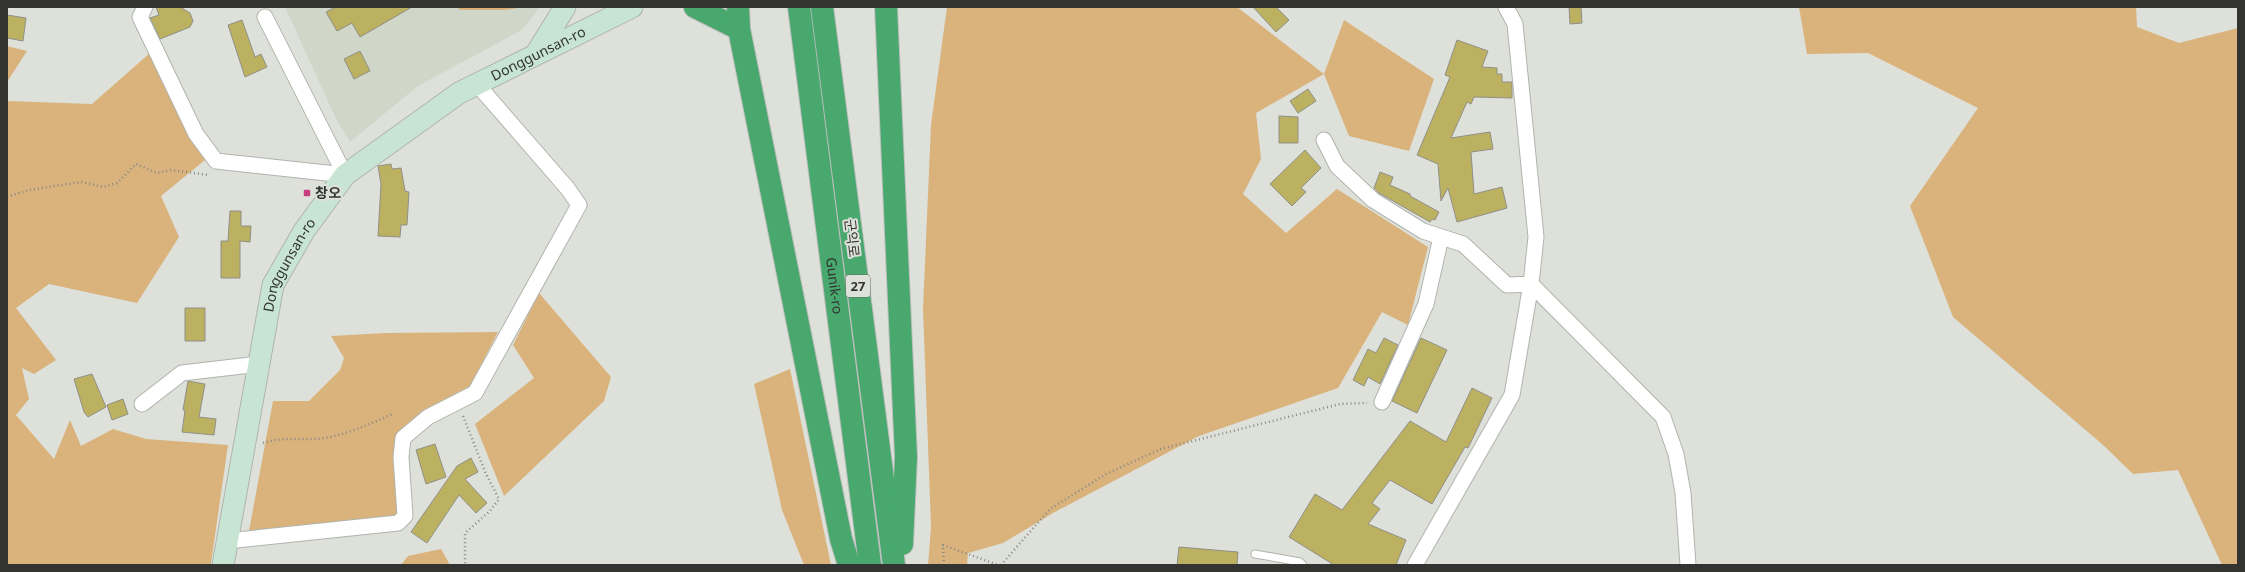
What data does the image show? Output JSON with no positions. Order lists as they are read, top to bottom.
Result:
{
  "streets": {
    "highway": ["군익로", "Gunik-ro", "27"],
    "street": ["Donggunsan-ro"]
  },
  "places": {
    "transit": ["창오"]
  }
}
